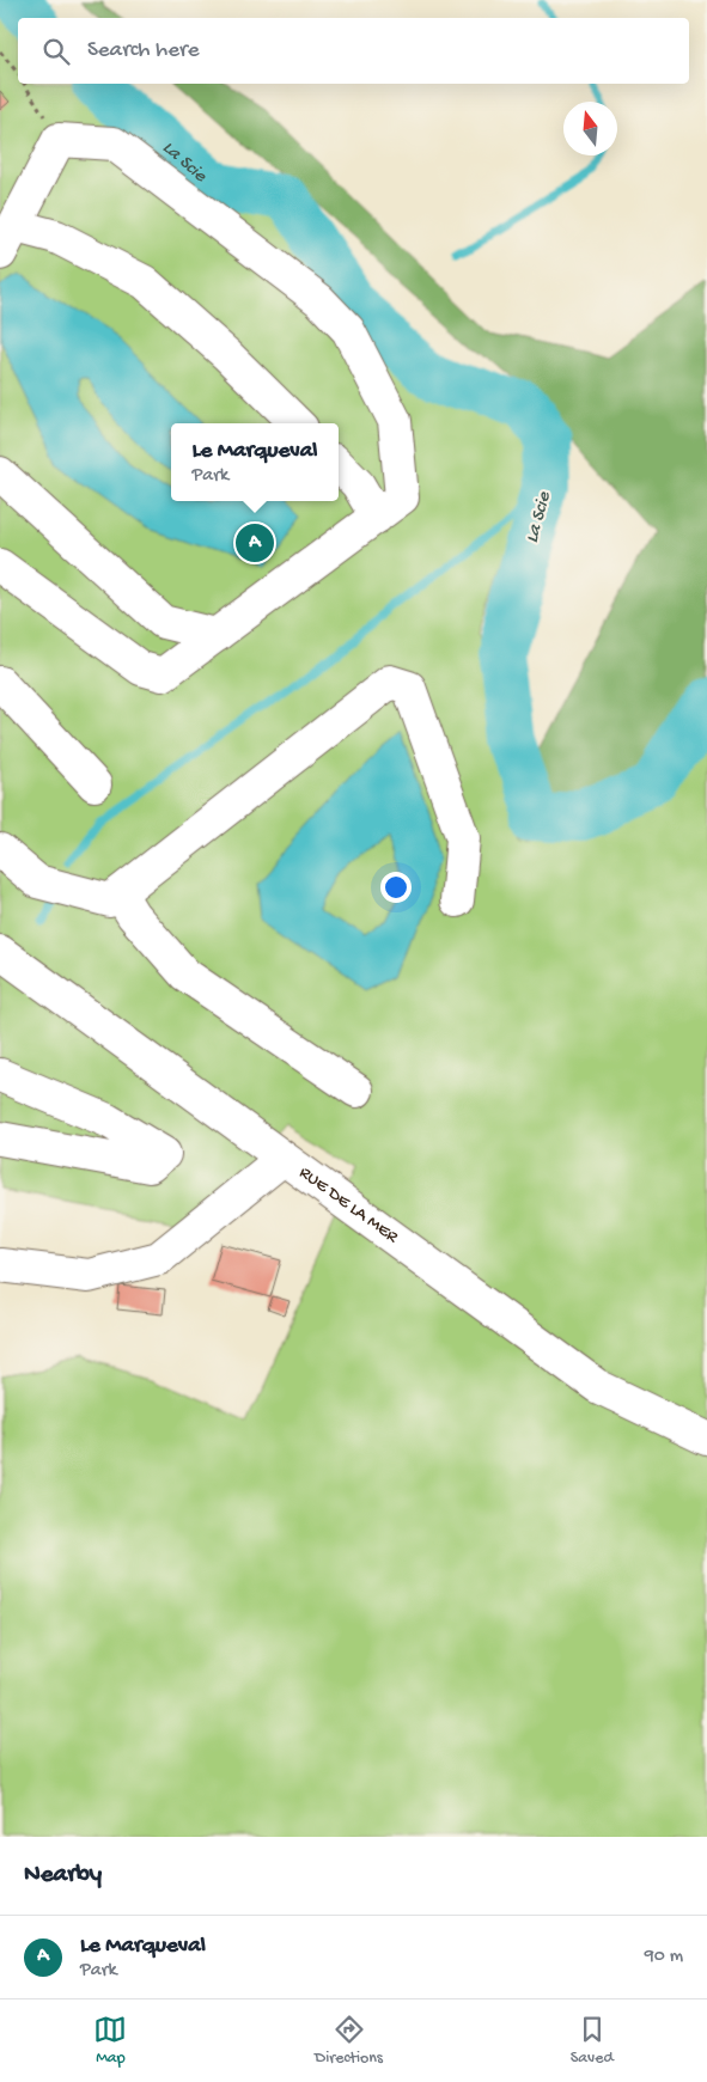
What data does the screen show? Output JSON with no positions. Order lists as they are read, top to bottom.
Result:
{
  "streets": {
    "street": ["RUE DE LA MER"]
  },
  "water": ["La Scie"],
  "north": "top",
  "page": {
    "search": "Search here",
    "popup": ["Le Marqueval", "Park"],
    "pins": "A",
    "heading": "Nearby",
    "list": [
      {
        "mark": "A",
        "name": "Le Marqueval",
        "note": "Park",
        "value": "90 m"
      }
    ],
    "nav": ["Map", "Directions", "Saved"]
  }
}
